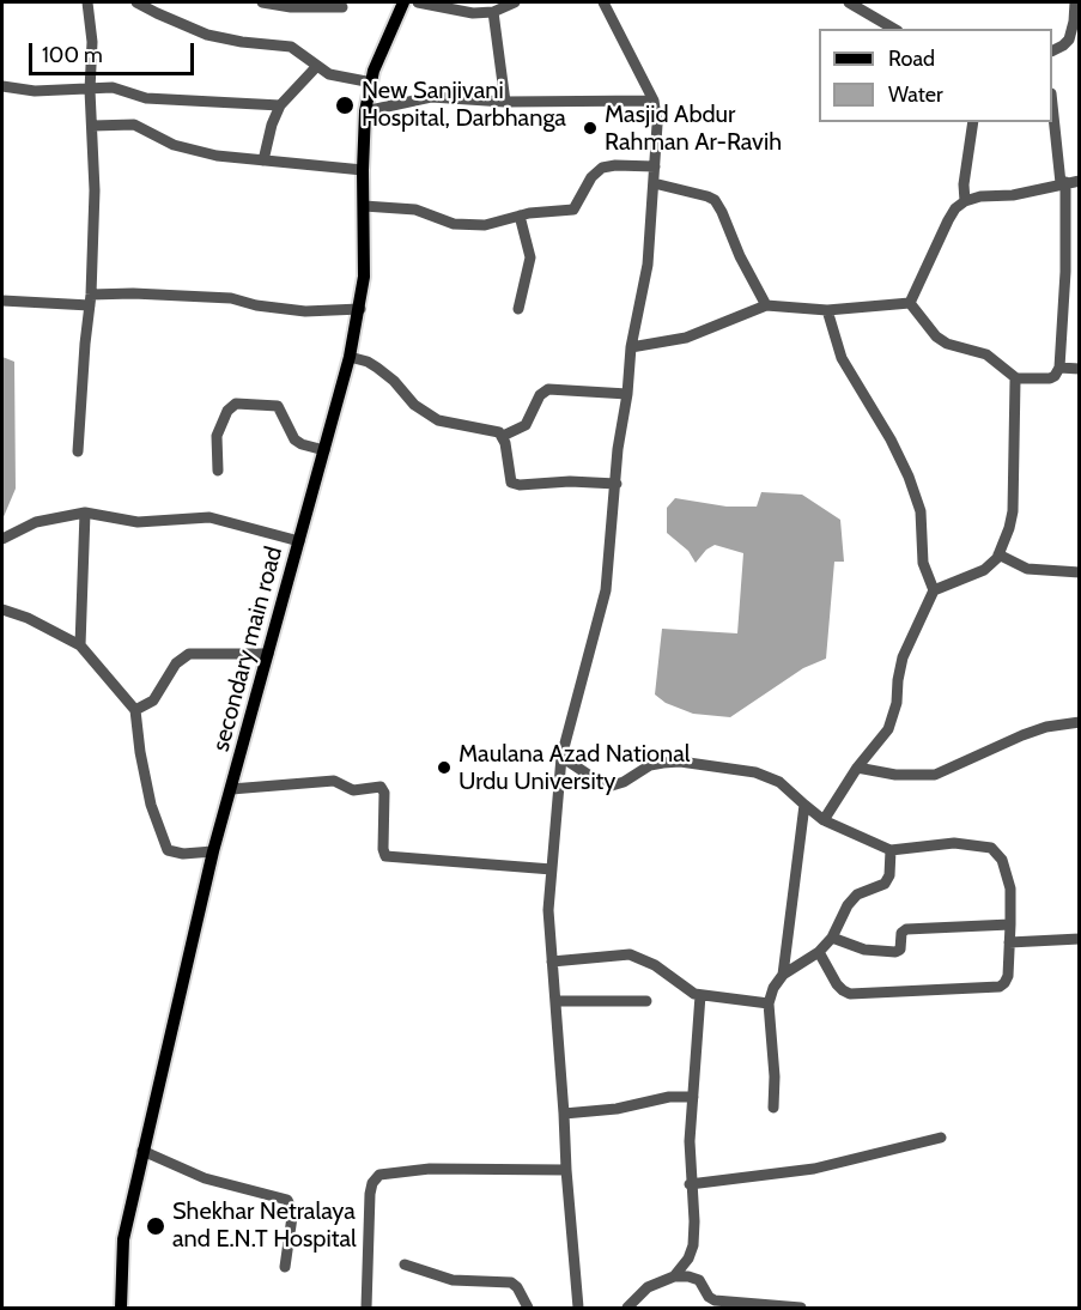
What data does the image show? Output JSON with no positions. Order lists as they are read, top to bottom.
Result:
{
  "streets": {
    "main road": ["secondary main road"]
  },
  "places": [
    "New Sanjivani Hospital, Darbhanga",
    "Masjid Abdur Rahman Ar-Ravih",
    "Maulana Azad National Urdu University",
    "Shekhar Netralaya and E.N.T Hospital"
  ],
  "legend": ["Road", "Water"],
  "scale_bar": "100 m"
}
